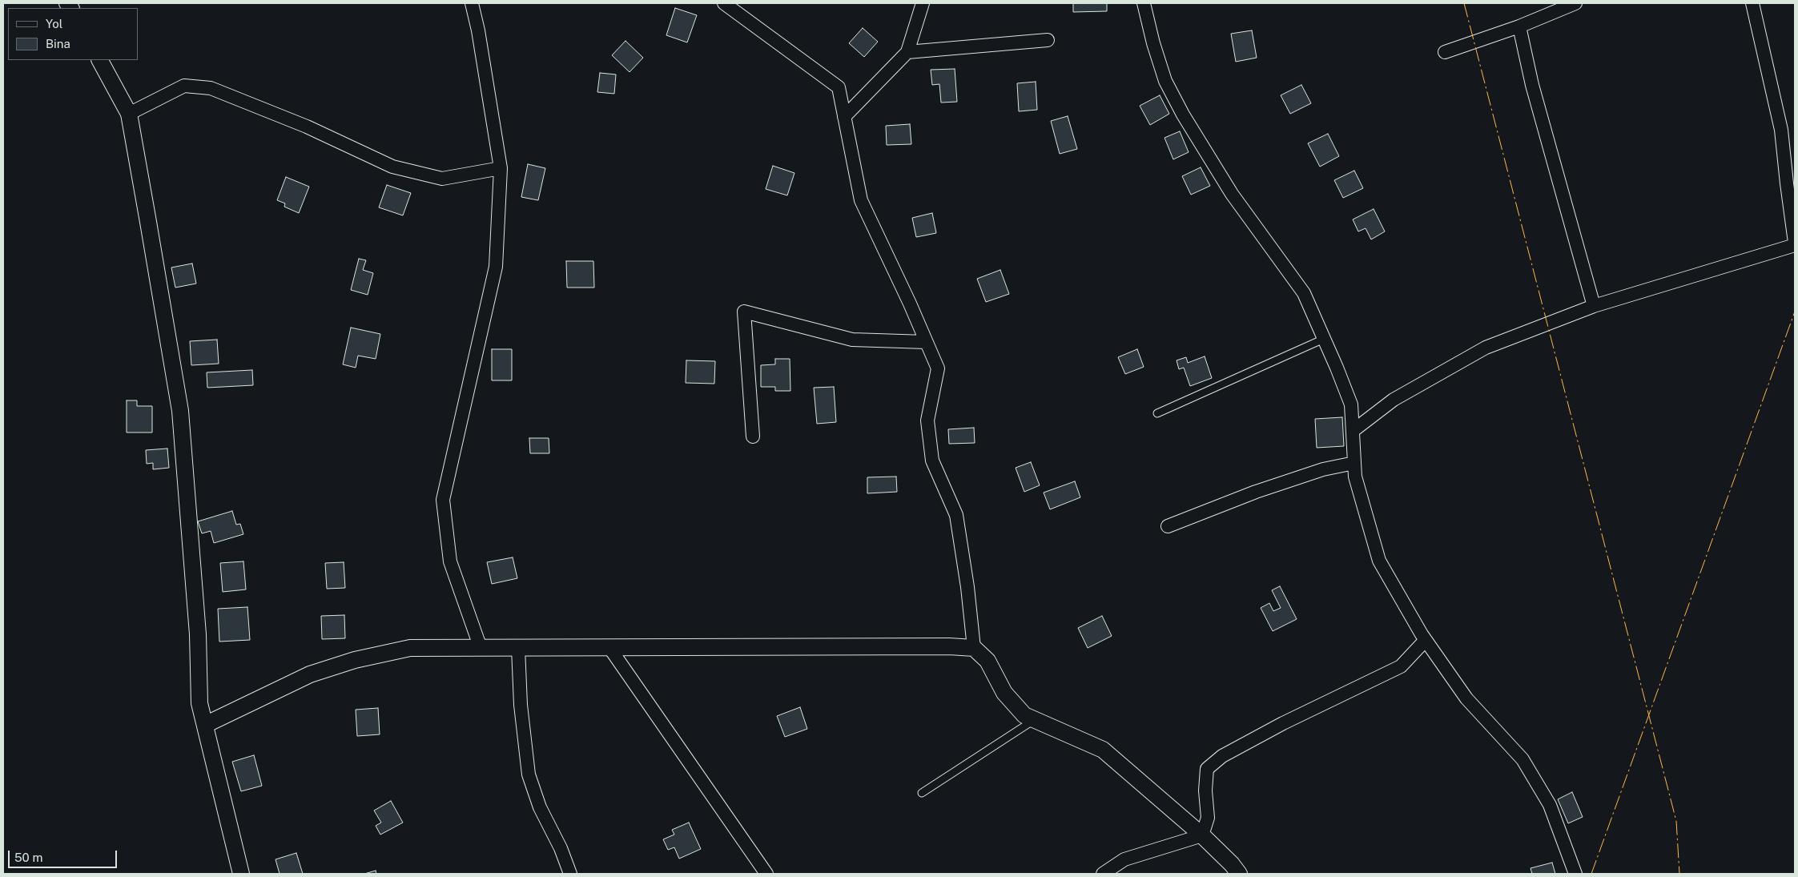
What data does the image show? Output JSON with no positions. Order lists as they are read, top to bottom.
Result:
{
  "legend": ["Yol", "Bina"],
  "scale_bar": "50 m"
}
